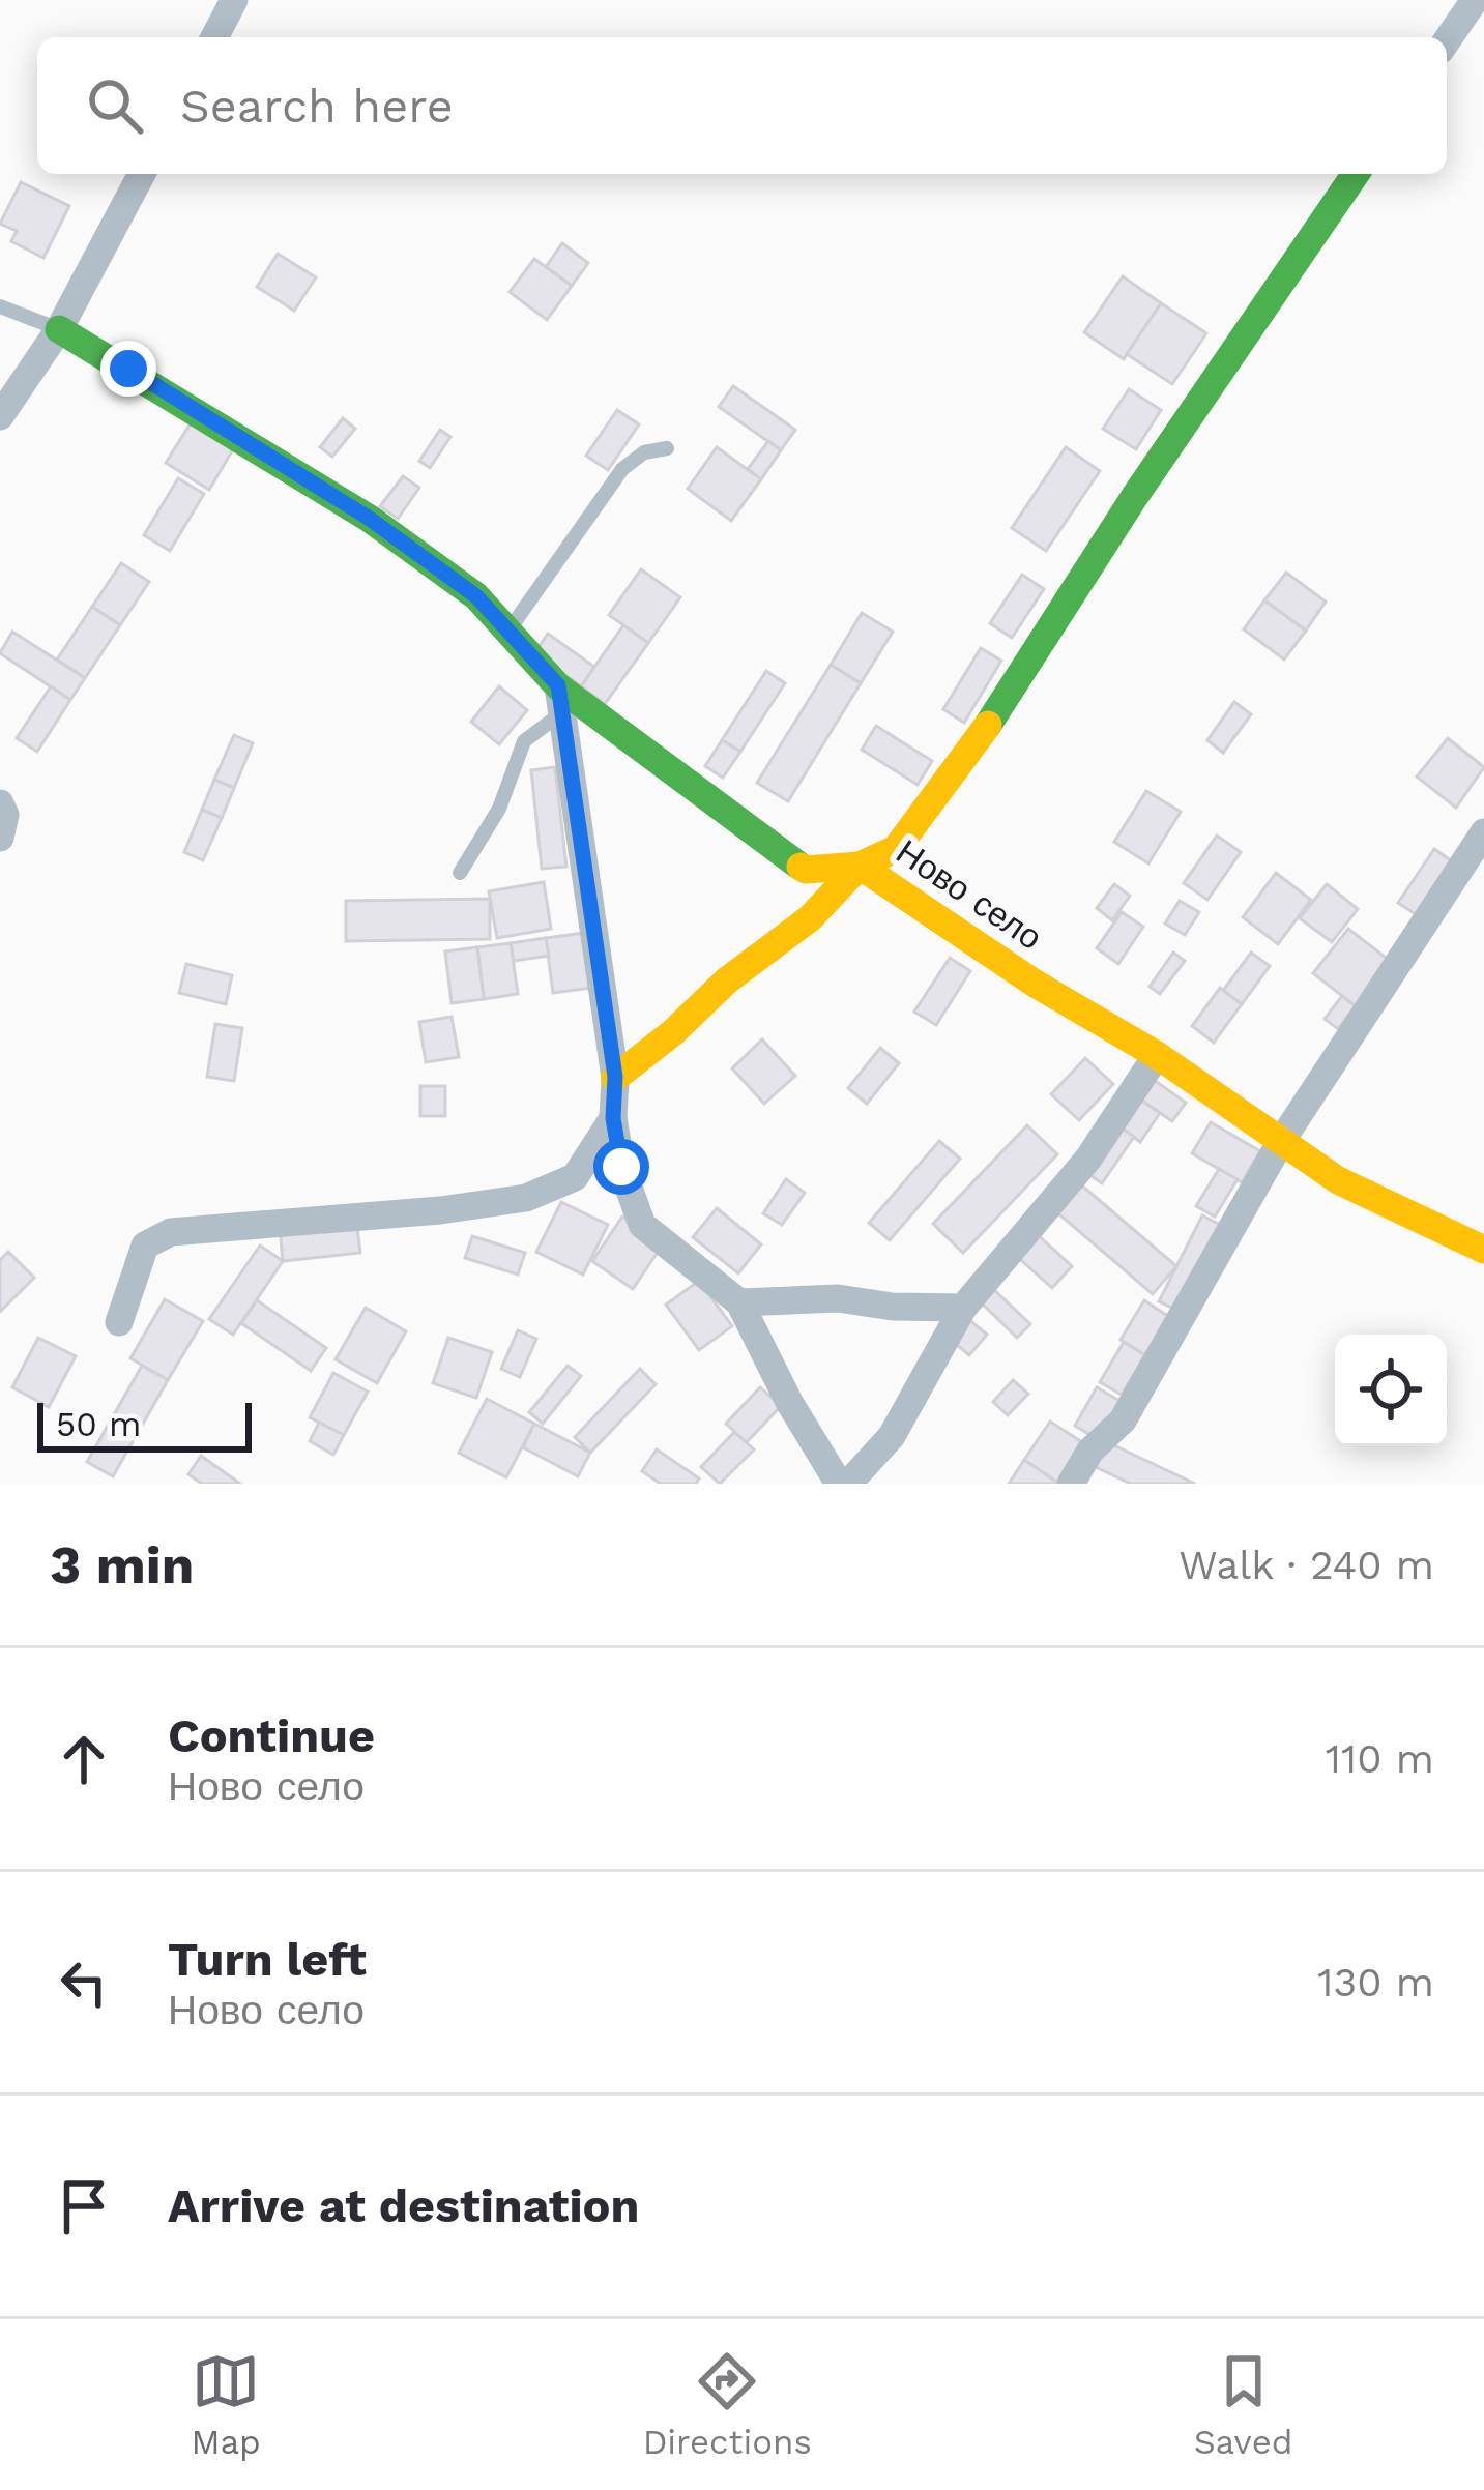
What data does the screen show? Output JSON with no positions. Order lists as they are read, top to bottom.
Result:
{
  "streets": {
    "street": ["Ново село"]
  },
  "scale_bar": "50 m",
  "page": {
    "search": "Search here",
    "scale": "50 m",
    "heading": ["3 min", "Walk · 240 m"],
    "list": [
      ["Continue", "Ново село", "110 m"],
      ["Turn left", "Ново село", "130 m"],
      "Arrive at destination"
    ],
    "nav": ["Map", "Directions", "Saved"]
  }
}
